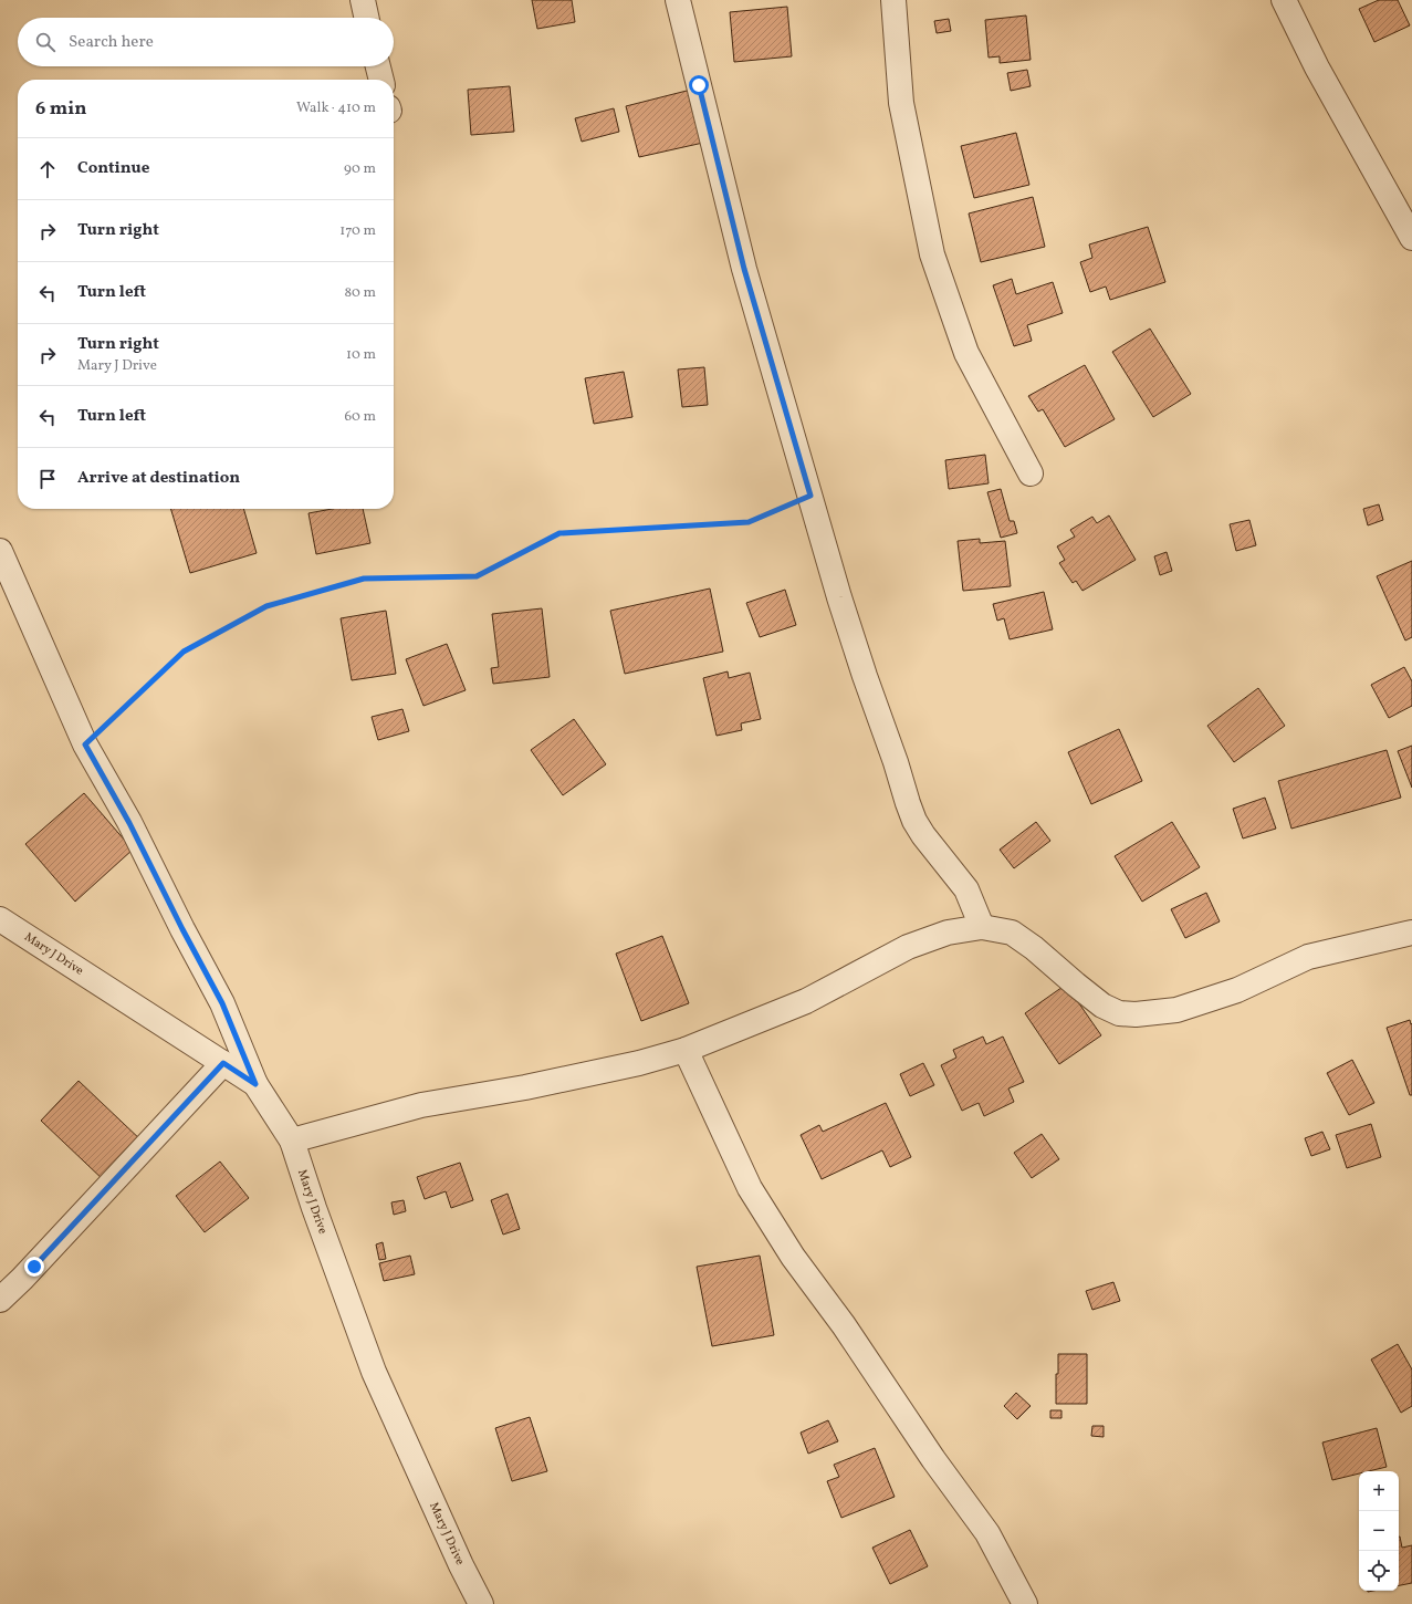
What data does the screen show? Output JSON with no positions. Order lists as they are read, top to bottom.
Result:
{
  "streets": {
    "street": ["Mary J Drive"]
  },
  "page": {
    "search": "Search here",
    "heading": ["6 min", "Walk · 410 m"],
    "list": [
      ["Continue", "90 m"],
      ["Turn right", "170 m"],
      ["Turn left", "80 m"],
      ["Turn right", "Mary J Drive", "10 m"],
      ["Turn left", "60 m"],
      "Arrive at destination"
    ],
    "map_buttons": ["+", "−"]
  }
}
